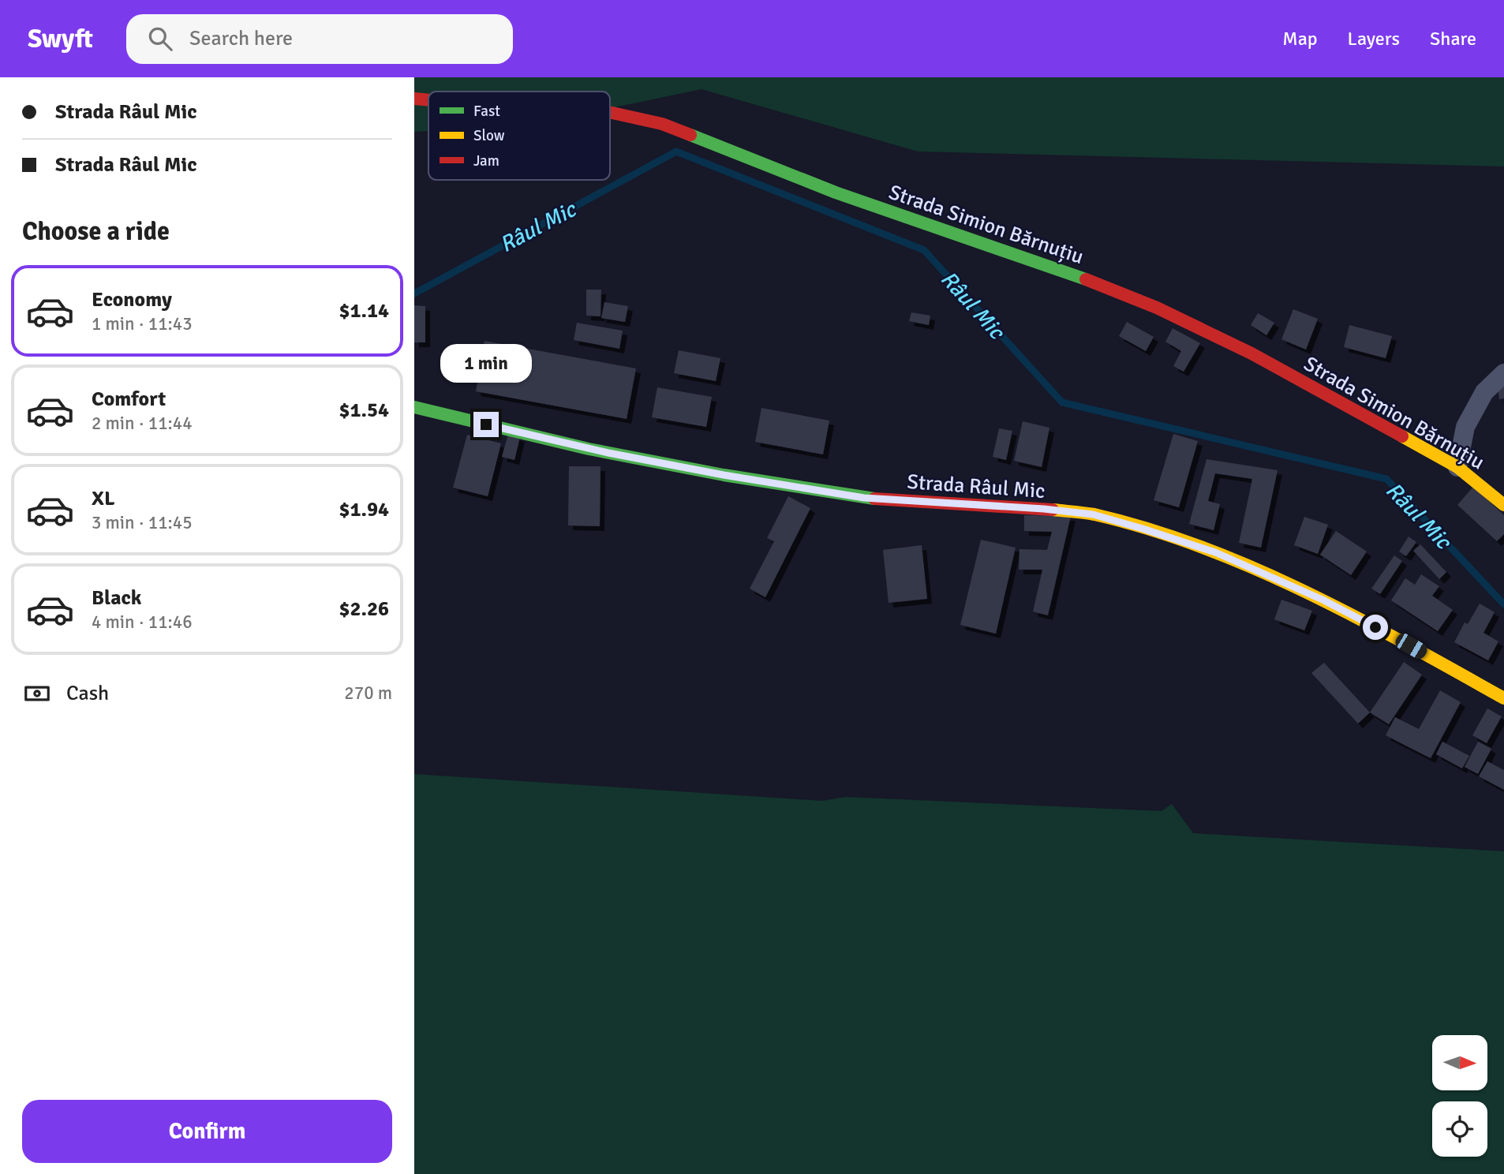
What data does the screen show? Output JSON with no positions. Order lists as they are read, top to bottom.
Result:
{
  "streets": {
    "street": ["Strada Simion Bărnuțiu", "Strada Râul Mic"]
  },
  "water": ["Râul Mic"],
  "legend": ["Fast", "Slow", "Jam"],
  "north": "right",
  "page": {
    "header": "Swyft",
    "search": "Search here",
    "nav": ["Map", "Layers", "Share"],
    "banner": ["Strada Râul Mic", "Strada Râul Mic"],
    "heading": "Choose a ride",
    "list": [
      {
        "name": "Economy",
        "note": "1 min · 11:43",
        "value": "$1.14"
      },
      {
        "name": "Comfort",
        "note": "2 min · 11:44",
        "value": "$1.54"
      },
      {
        "name": "XL",
        "note": "3 min · 11:45",
        "value": "$1.94"
      },
      {
        "name": "Black",
        "note": "4 min · 11:46",
        "value": "$2.26"
      }
    ],
    "bubble": "1 min",
    "pay": ["Cash", "270 m"],
    "buttons": "Confirm"
  }
}
